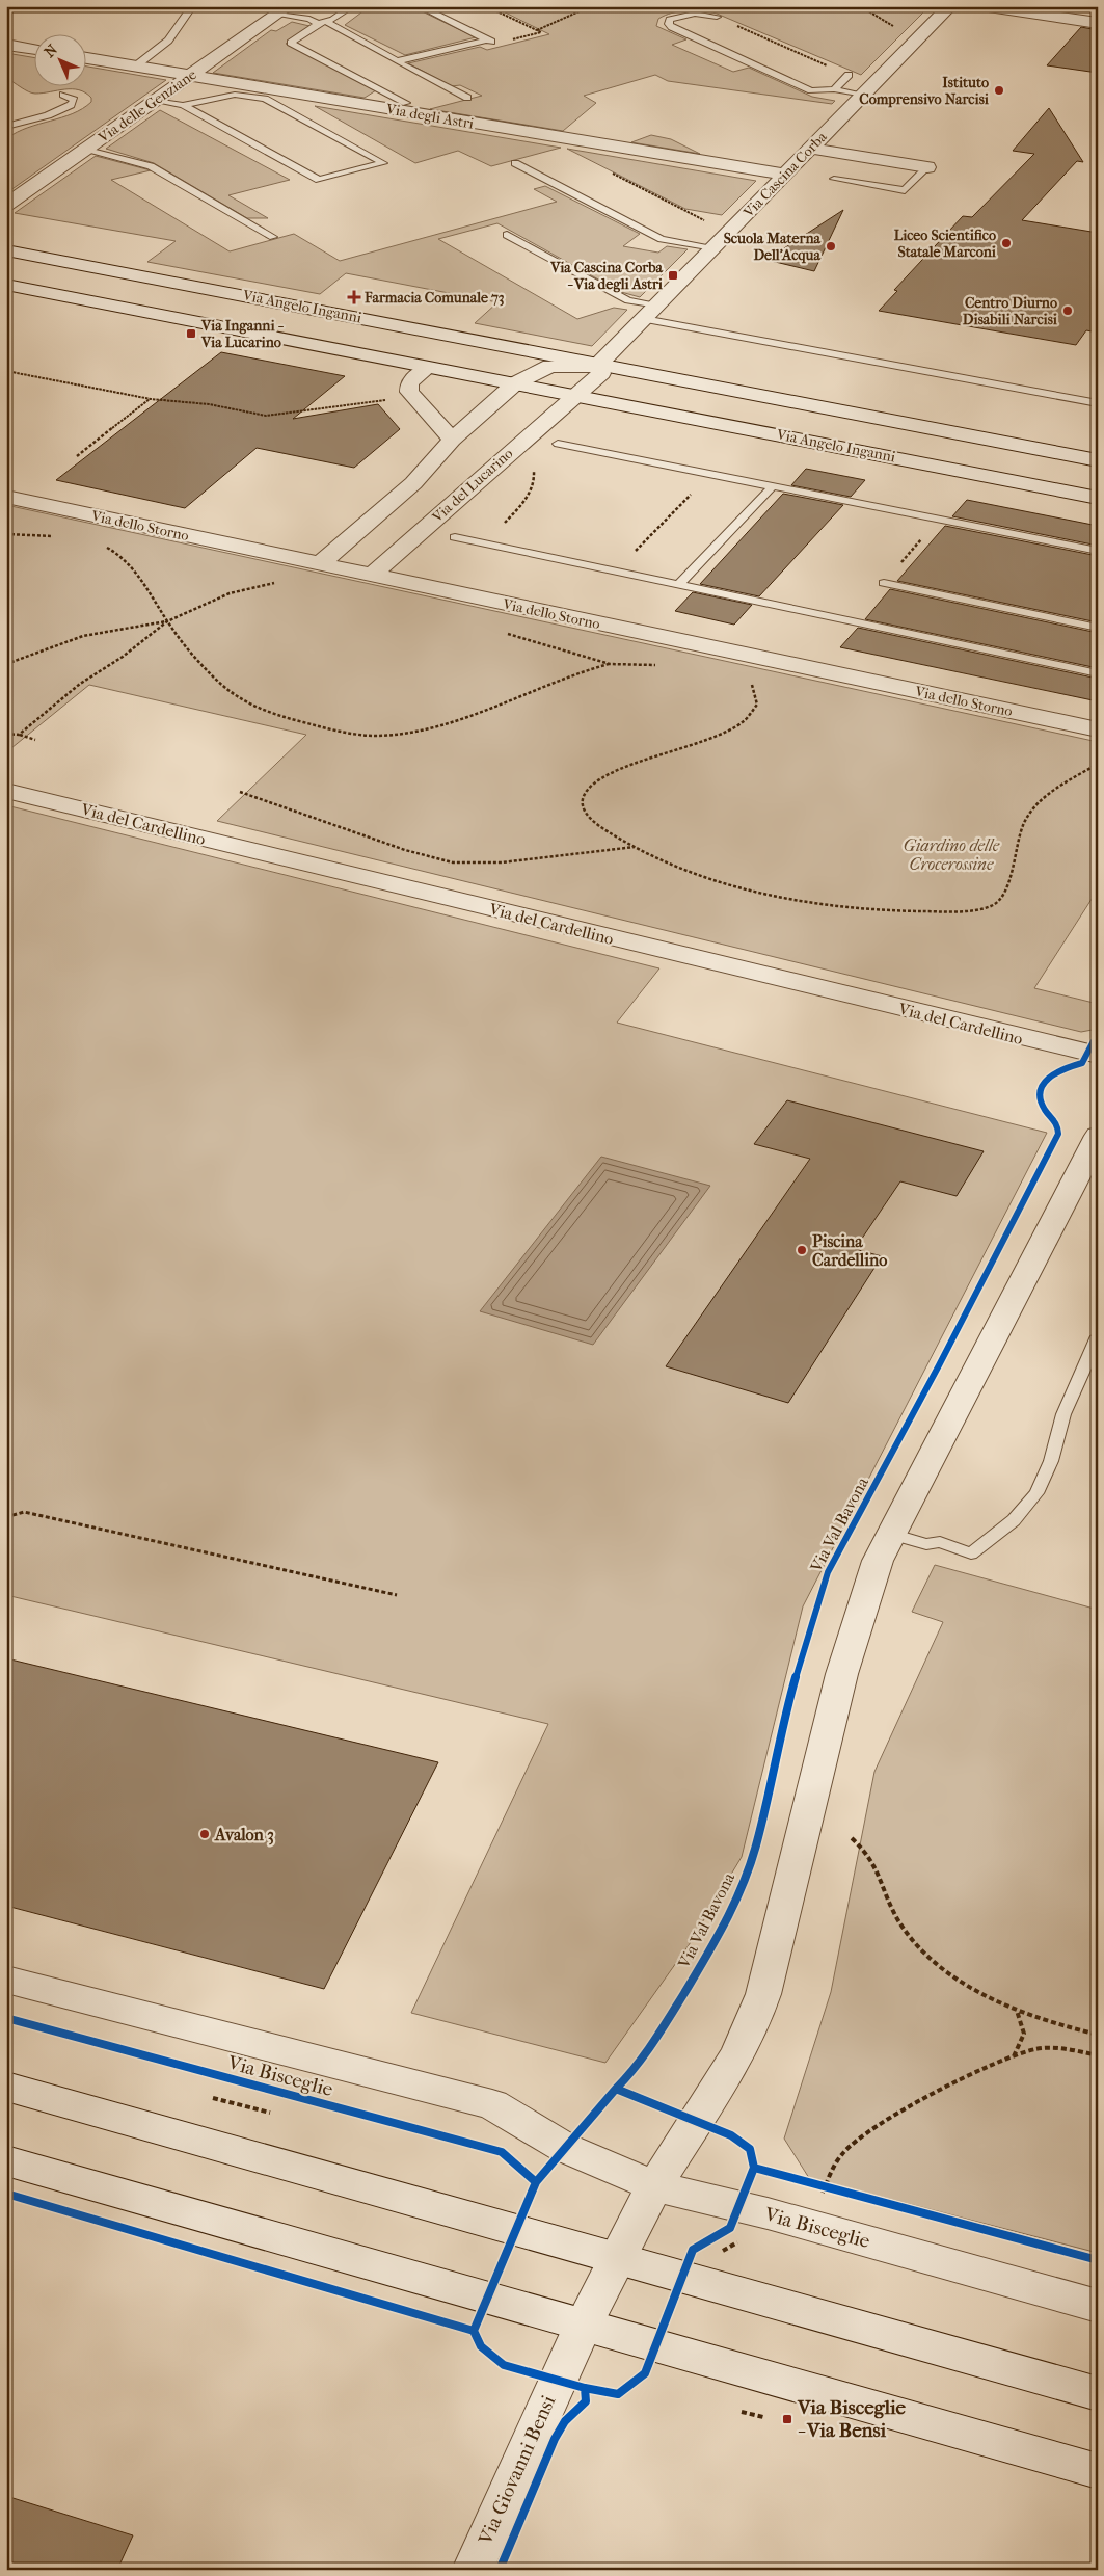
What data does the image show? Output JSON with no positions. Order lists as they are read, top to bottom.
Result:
{
  "streets": {
    "street": [
      "Via delle Genziane",
      "Via degli Astri",
      "Via Cascina Corba",
      "Via Angelo Inganni",
      "Via del Lucarino",
      "Via dello Storno",
      "Via del Cardellino",
      "Via Bisceglie",
      "Via Giovanni Bensi"
    ],
    "cycle path": ["Via Val Bavona"]
  },
  "crossings": [
    ["Via delle Genziane", "Via degli Astri"],
    ["Via degli Astri", "Via Cascina Corba"],
    ["Via Cascina Corba", "Via Angelo Inganni"],
    ["Via Angelo Inganni", "Via del Lucarino"],
    ["Via del Lucarino", "Via dello Storno"]
  ],
  "parks": ["Giardino delle Crocerossine"],
  "places": {
    "other": [
      "Istituto Comprensivo Narcisi",
      "Liceo Scientifico Statale Marconi",
      "Scuola Materna Dell'Acqua",
      "Centro Diurno Disabili Narcisi",
      "Piscina Cardellino",
      "Avalon 3"
    ],
    "transit": ["Via Cascina Corba - Via degli Astri", "Via Inganni - Via Lucarino", "Via Bisceglie - Via Bensi"],
    "health": ["Farmacia Comunale 73"]
  },
  "north": "top left"
}
